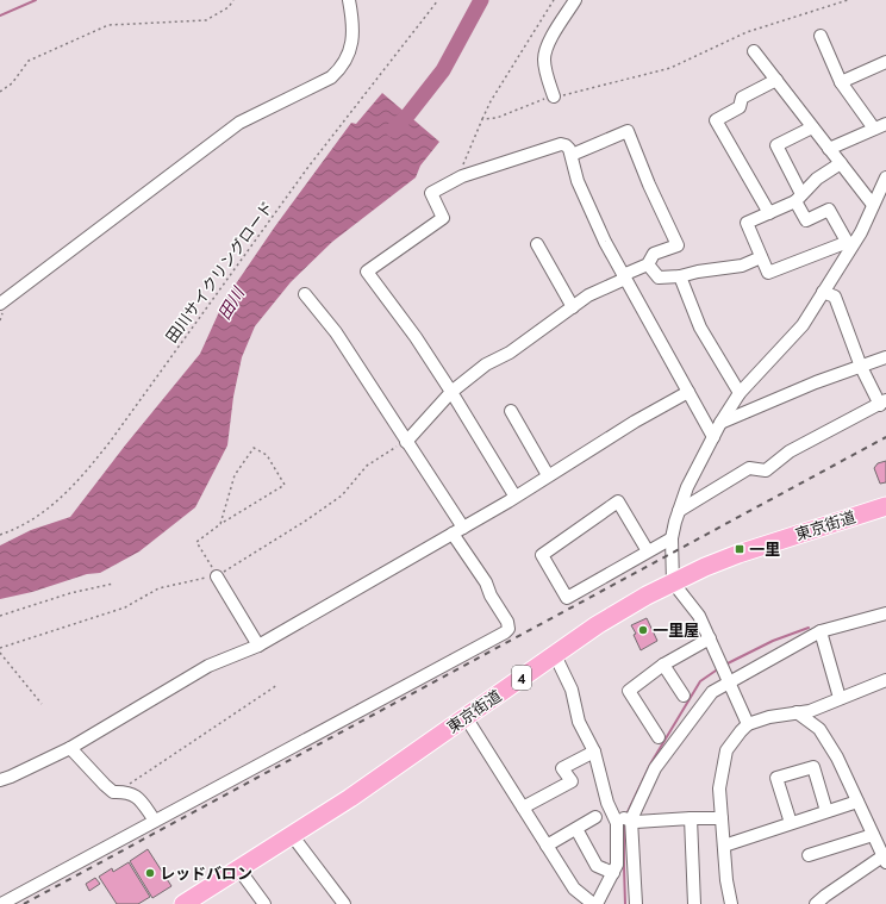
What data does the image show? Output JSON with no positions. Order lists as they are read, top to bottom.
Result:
{
  "streets": {
    "highway": ["東京街道", "4"],
    "path": ["田川サイクリングロード"]
  },
  "water": ["田川"],
  "places": {
    "transit": ["一里"],
    "other": ["一里屋", "レッドバロン"]
  }
}
